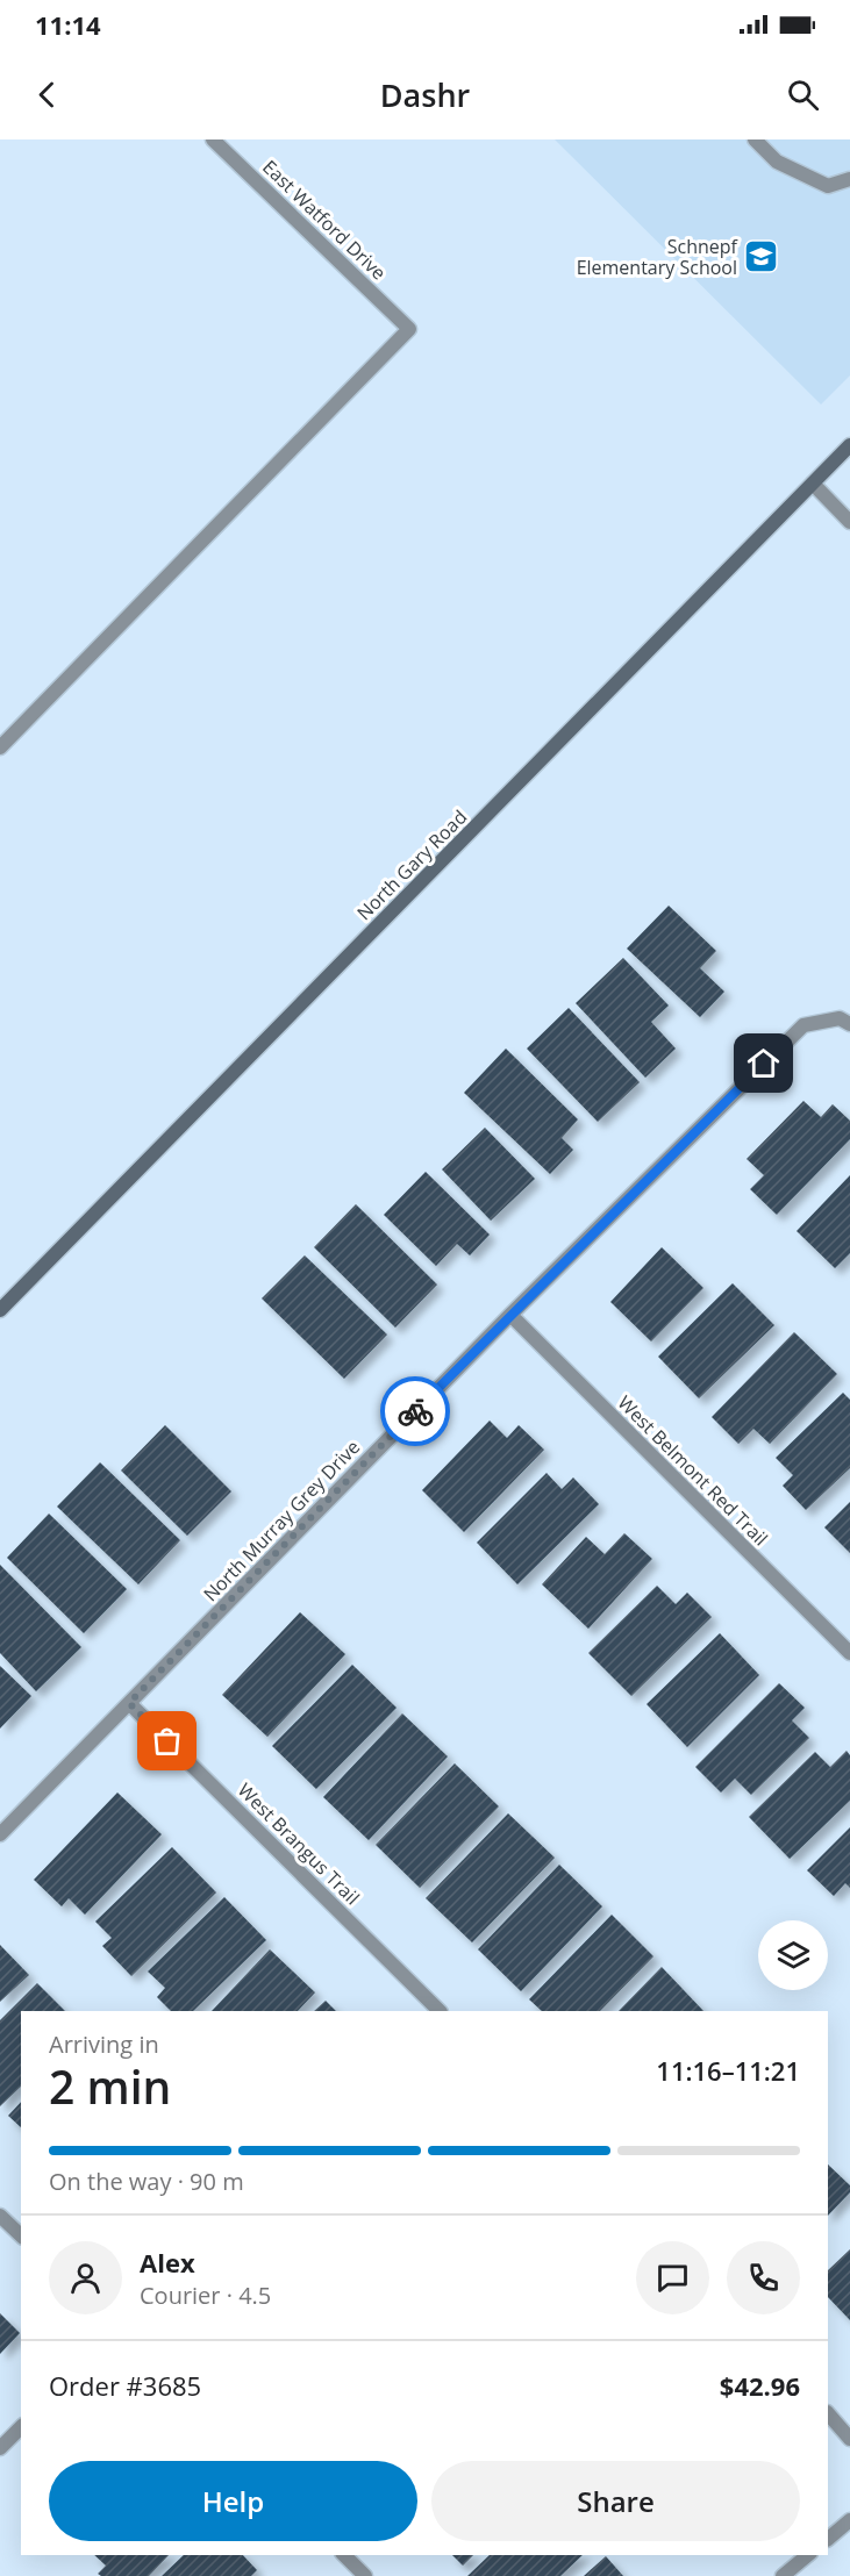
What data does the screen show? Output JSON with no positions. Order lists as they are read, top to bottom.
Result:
{
  "streets": {
    "main road": ["North Gary Road"],
    "street": [
      "East Watford Drive",
      "West Belmont Red Trail",
      "North Murray Grey Drive",
      "West Brangus Trail"
    ]
  },
  "crossings": [
    ["West Belmont Red Trail", "North Murray Grey Drive"],
    ["North Murray Grey Drive", "West Brangus Trail"]
  ],
  "places": {
    "school or university": ["Schnepf Elementary School"]
  },
  "page": {
    "status": "11:14",
    "header": "Dashr",
    "heading": ["2 min", "Arriving in", "11:16–11:21"],
    "panel": [
      "Alex",
      "Courier · 4.5",
      "Order #3685",
      "$42.96"
    ],
    "bar": "On the way · 90 m",
    "buttons": ["Help", "Share"]
  }
}
